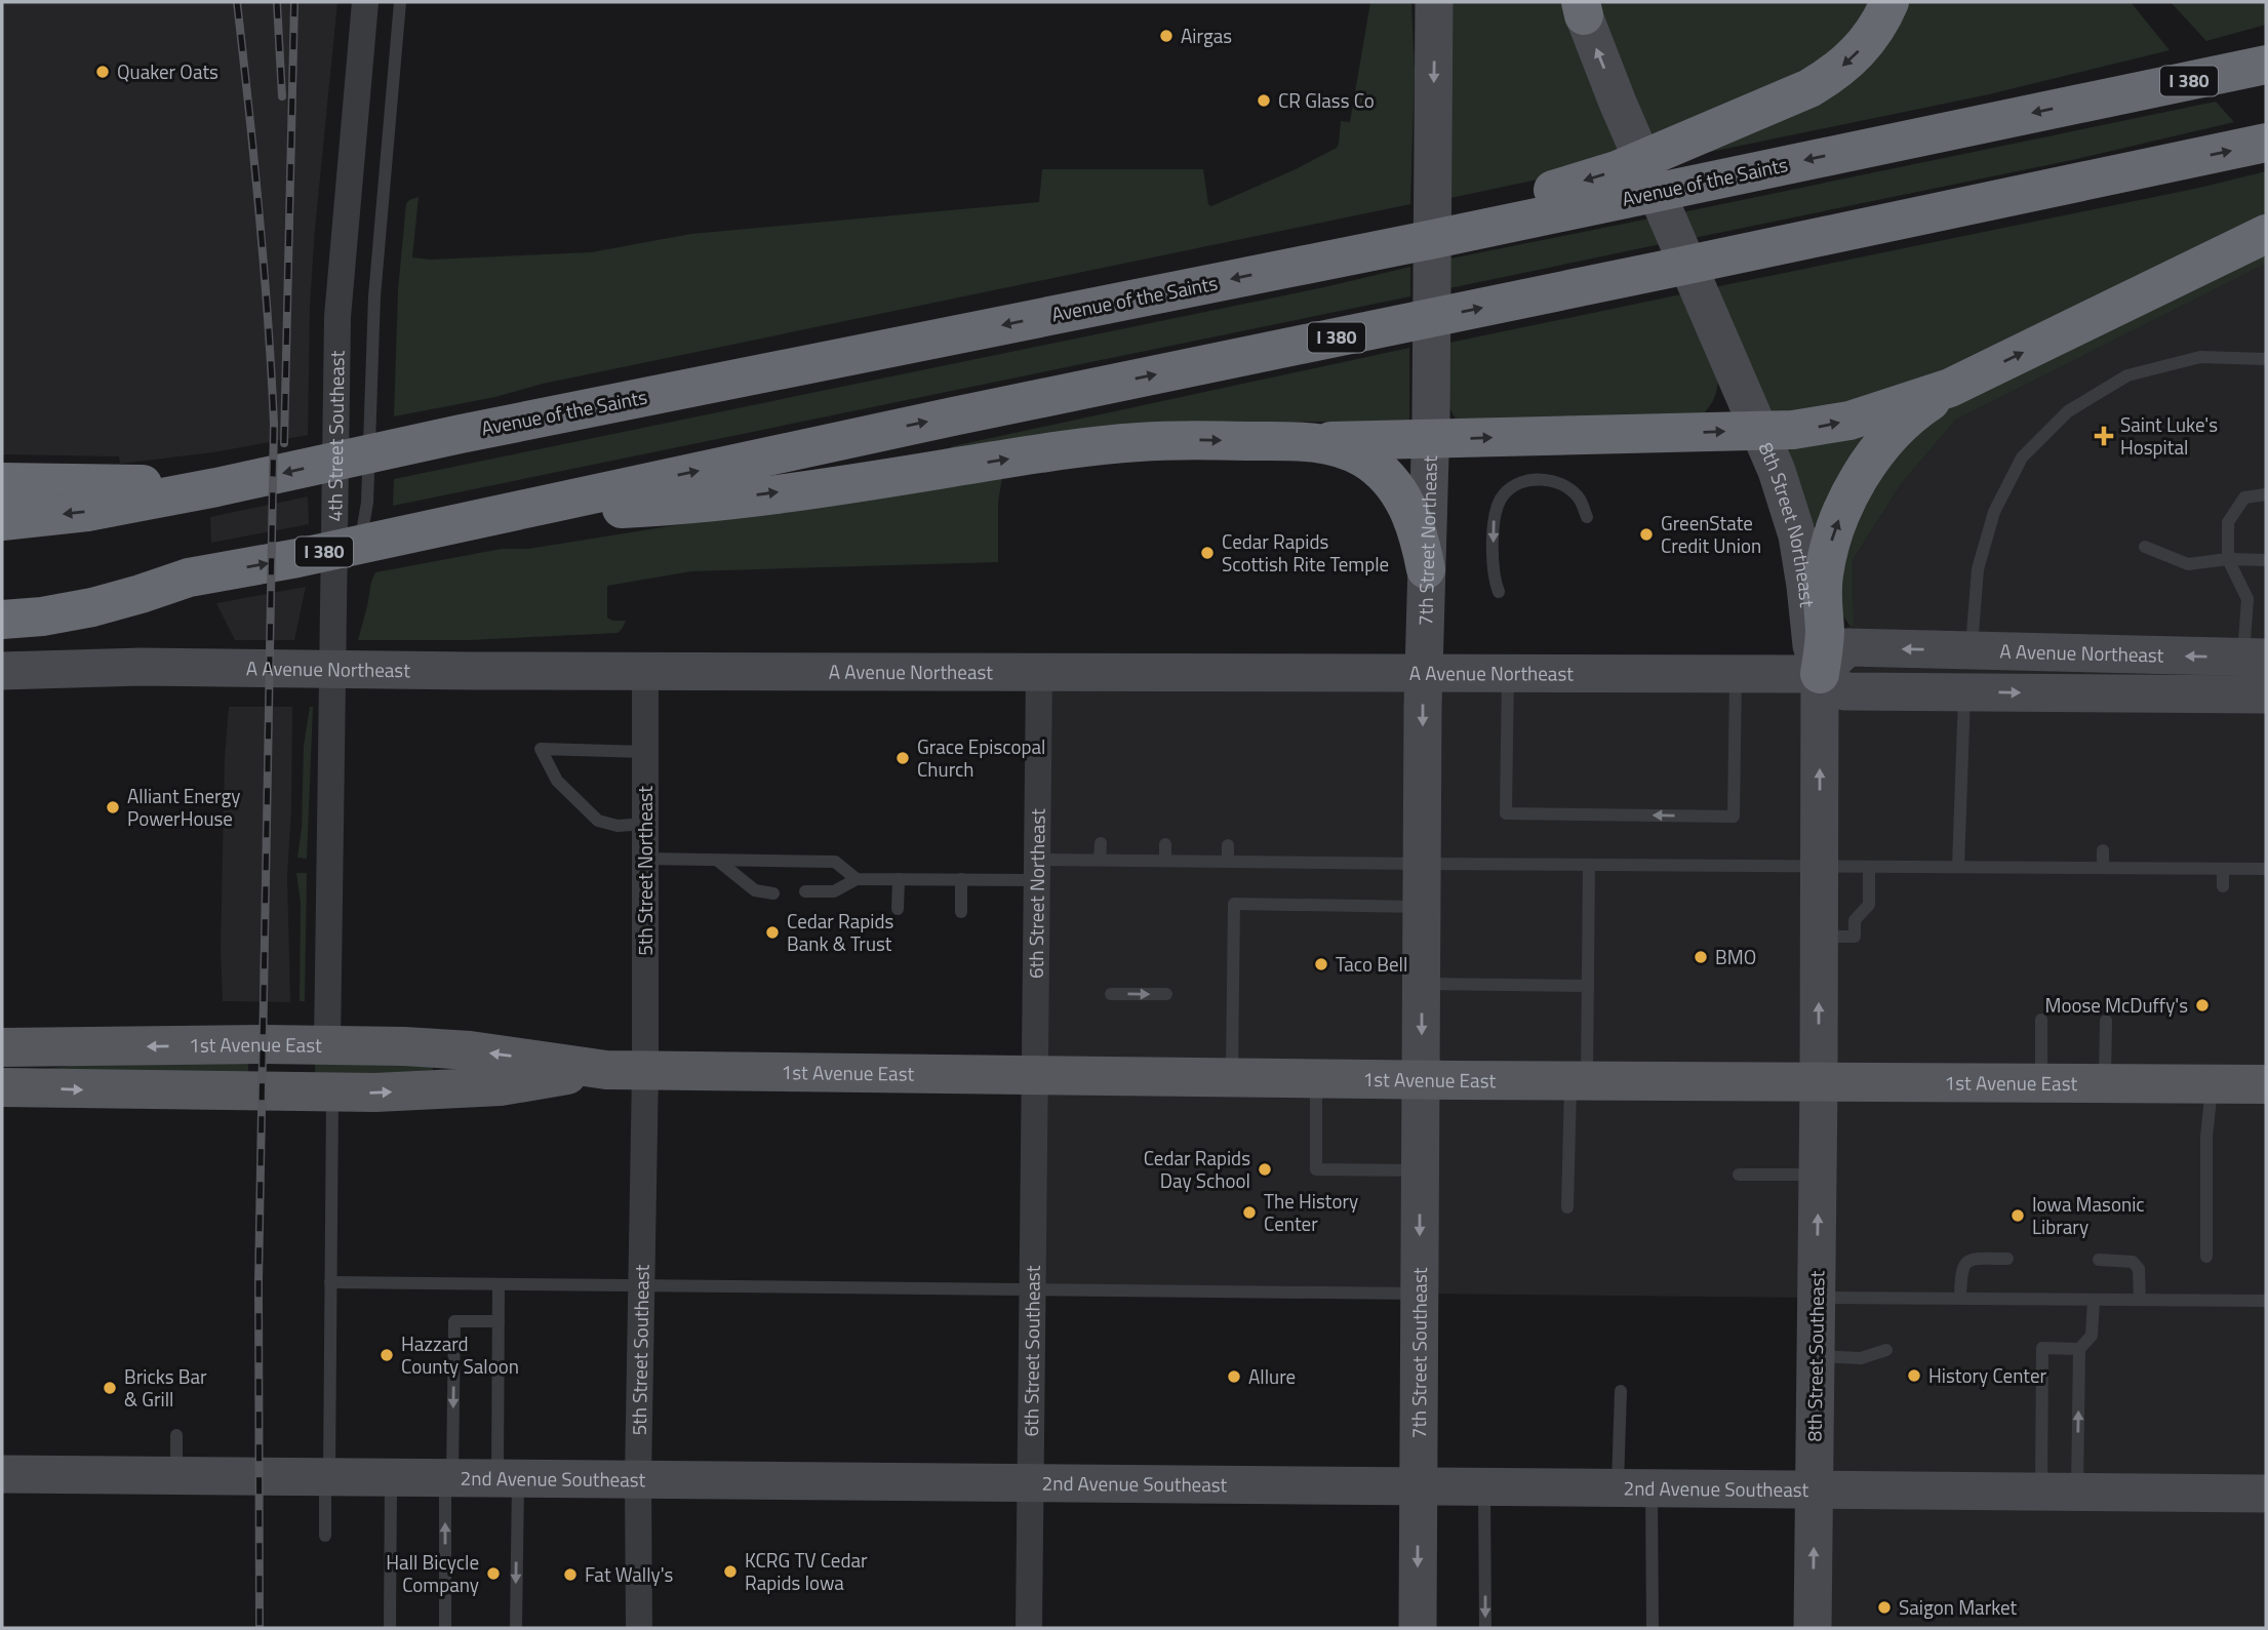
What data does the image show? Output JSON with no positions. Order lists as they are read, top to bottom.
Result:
{
  "streets": {
    "highway": ["I 380", "Avenue of the Saints"],
    "main road": [
      "8th Street Northeast",
      "7th Street Northeast",
      "A Avenue Northeast",
      "1st Avenue East",
      "7th Street Southeast",
      "8th Street Southeast",
      "2nd Avenue Southeast"
    ],
    "street": [
      "4th Street Southeast",
      "5th Street Northeast",
      "6th Street Northeast",
      "5th Street Southeast",
      "6th Street Southeast"
    ]
  },
  "crossings": [
    ["4th Street Southeast", "1st Avenue East"],
    ["8th Street Northeast", "A Avenue Northeast"],
    ["8th Street Northeast", "1st Avenue East"],
    ["8th Street Northeast", "8th Street Southeast"],
    ["7th Street Northeast", "A Avenue Northeast"],
    ["7th Street Northeast", "1st Avenue East"],
    ["7th Street Northeast", "7th Street Southeast"],
    ["A Avenue Northeast", "5th Street Northeast"],
    ["A Avenue Northeast", "6th Street Northeast"],
    ["5th Street Northeast", "1st Avenue East"],
    ["5th Street Northeast", "5th Street Southeast"],
    ["6th Street Northeast", "1st Avenue East"],
    ["6th Street Northeast", "6th Street Southeast"],
    ["1st Avenue East", "5th Street Southeast"],
    ["1st Avenue East", "6th Street Southeast"],
    ["1st Avenue East", "7th Street Southeast"],
    ["1st Avenue East", "8th Street Southeast"],
    ["5th Street Southeast", "2nd Avenue Southeast"],
    ["6th Street Southeast", "2nd Avenue Southeast"],
    ["7th Street Southeast", "2nd Avenue Southeast"],
    ["8th Street Southeast", "2nd Avenue Southeast"]
  ],
  "one_way": [
    "8th Street Northeast",
    "7th Street Northeast",
    "7th Street Southeast",
    "8th Street Southeast"
  ],
  "places": {
    "other": [
      "Airgas",
      "Quaker Oats",
      "CR Glass Co",
      "GreenState Credit Union",
      "Cedar Rapids Scottish Rite Temple",
      "Grace Episcopal Church",
      "Alliant Energy PowerHouse",
      "Cedar Rapids Bank & Trust",
      "BMO",
      "Taco Bell",
      "Moose McDuffy's",
      "Cedar Rapids Day School",
      "The History Center",
      "Iowa Masonic Library",
      "Hazzard County Saloon",
      "History Center",
      "Allure",
      "Bricks Bar & Grill",
      "KCRG TV Cedar Rapids Iowa",
      "Hall Bicycle Company",
      "Fat Wally's",
      "Saigon Market"
    ],
    "health": ["Saint Luke's Hospital"]
  }
}
